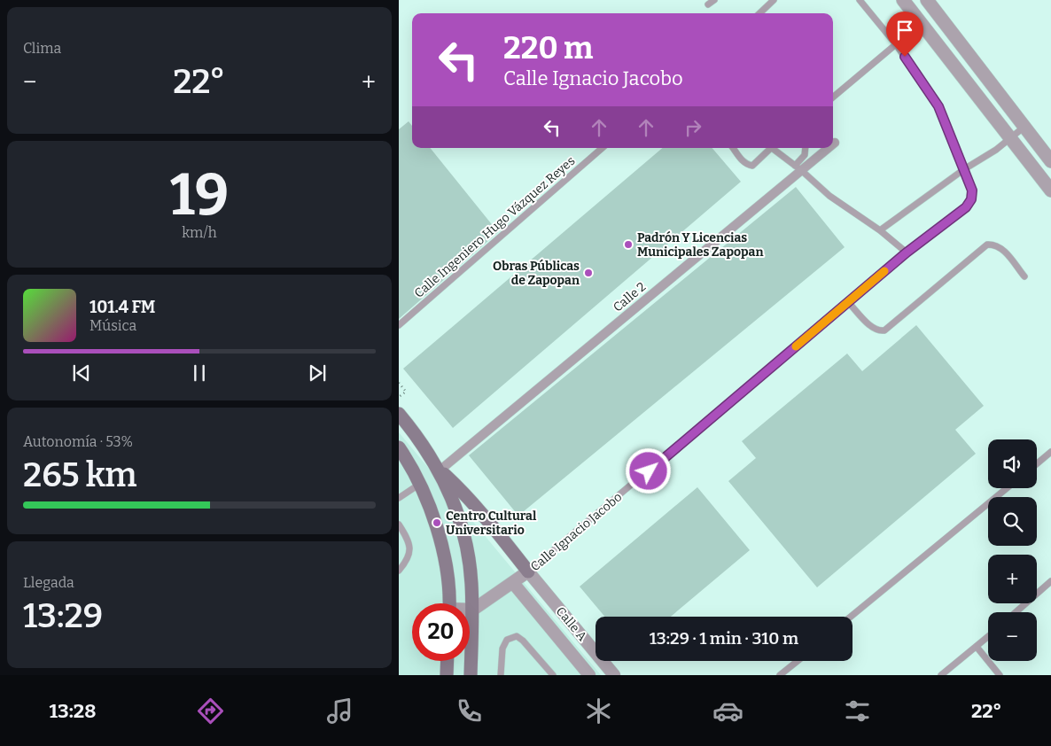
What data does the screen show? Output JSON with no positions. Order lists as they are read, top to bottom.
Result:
{
  "streets": {
    "street": ["Calle 2", "Calle Ignacio Jacobo", "Calle A"],
    "lane": ["Calle Ingeniero Hugo Vázquez Reyes"]
  },
  "crossings": [
    ["Calle Ignacio Jacobo", "Calle A"]
  ],
  "places": ["Padrón Y Licencias Municipales Zapopan", "Obras Públicas de Zapopan", "Centro Cultural Universitario"],
  "page": {
    "tile": [
      "Clima",
      ["19", "km/h"],
      ["Autonomía · 53%", "265 km"],
      ["Llegada", "13:29"]
    ],
    "turn": ["220 m", "Calle Ignacio Jacobo"],
    "heat": ["−", "22°", "+"],
    "song": ["101.4 FM", "Música"],
    "map_buttons": ["+", "−"],
    "limit": "20",
    "trip": "13:29 · 1 min · 310 m",
    "tabs": ["13:28", "22°"]
  }
}
